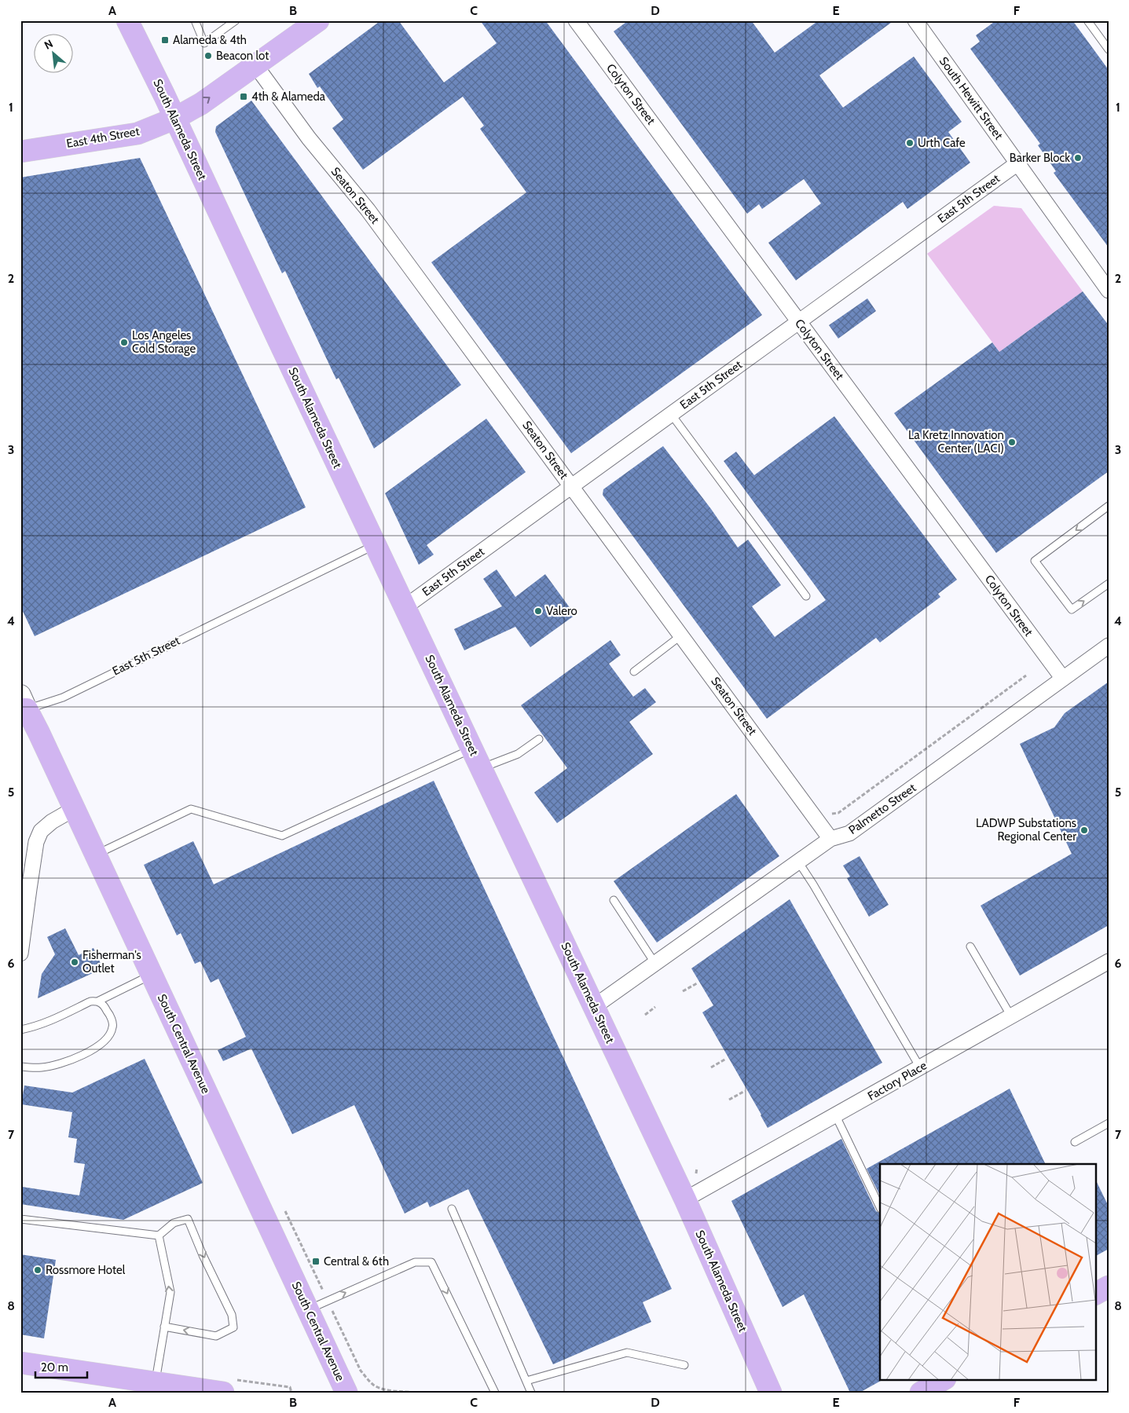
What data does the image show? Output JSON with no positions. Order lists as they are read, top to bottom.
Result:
{
  "streets": {
    "main road": ["South Alameda Street", "East 4th Street", "South Central Avenue"],
    "street": [
      "Colyton Street",
      "South Hewitt Street",
      "Seaton Street",
      "East 5th Street",
      "Palmetto Street",
      "Factory Place"
    ]
  },
  "crossings": [
    ["Colyton Street", "East 5th Street"],
    ["Colyton Street", "Palmetto Street"],
    ["South Hewitt Street", "East 5th Street"],
    ["South Alameda Street", "East 4th Street"],
    ["South Alameda Street", "East 5th Street"],
    ["South Alameda Street", "Palmetto Street"],
    ["South Alameda Street", "Factory Place"],
    ["East 4th Street", "Seaton Street"],
    ["Seaton Street", "East 5th Street"],
    ["Seaton Street", "Palmetto Street"],
    ["East 5th Street", "South Central Avenue"]
  ],
  "places": {
    "transit": ["Alameda & 4th", "4th & Alameda", "Central & 6th"],
    "other": [
      "Beacon lot",
      "Urth Cafe",
      "Barker Block",
      "Los Angeles Cold Storage",
      "La Kretz Innovation Center (LACI)",
      "Valero",
      "LADWP Substations Regional Center",
      "Fisherman's Outlet",
      "Rossmore Hotel"
    ]
  },
  "scale_bar": "20 m",
  "north": "top left",
  "grid": {
    "columns": [
      "A",
      "B",
      "C",
      "D",
      "E",
      "F"
    ],
    "rows": [
      "1",
      "2",
      "3",
      "4",
      "5",
      "6",
      "7",
      "8"
    ]
  }
}
